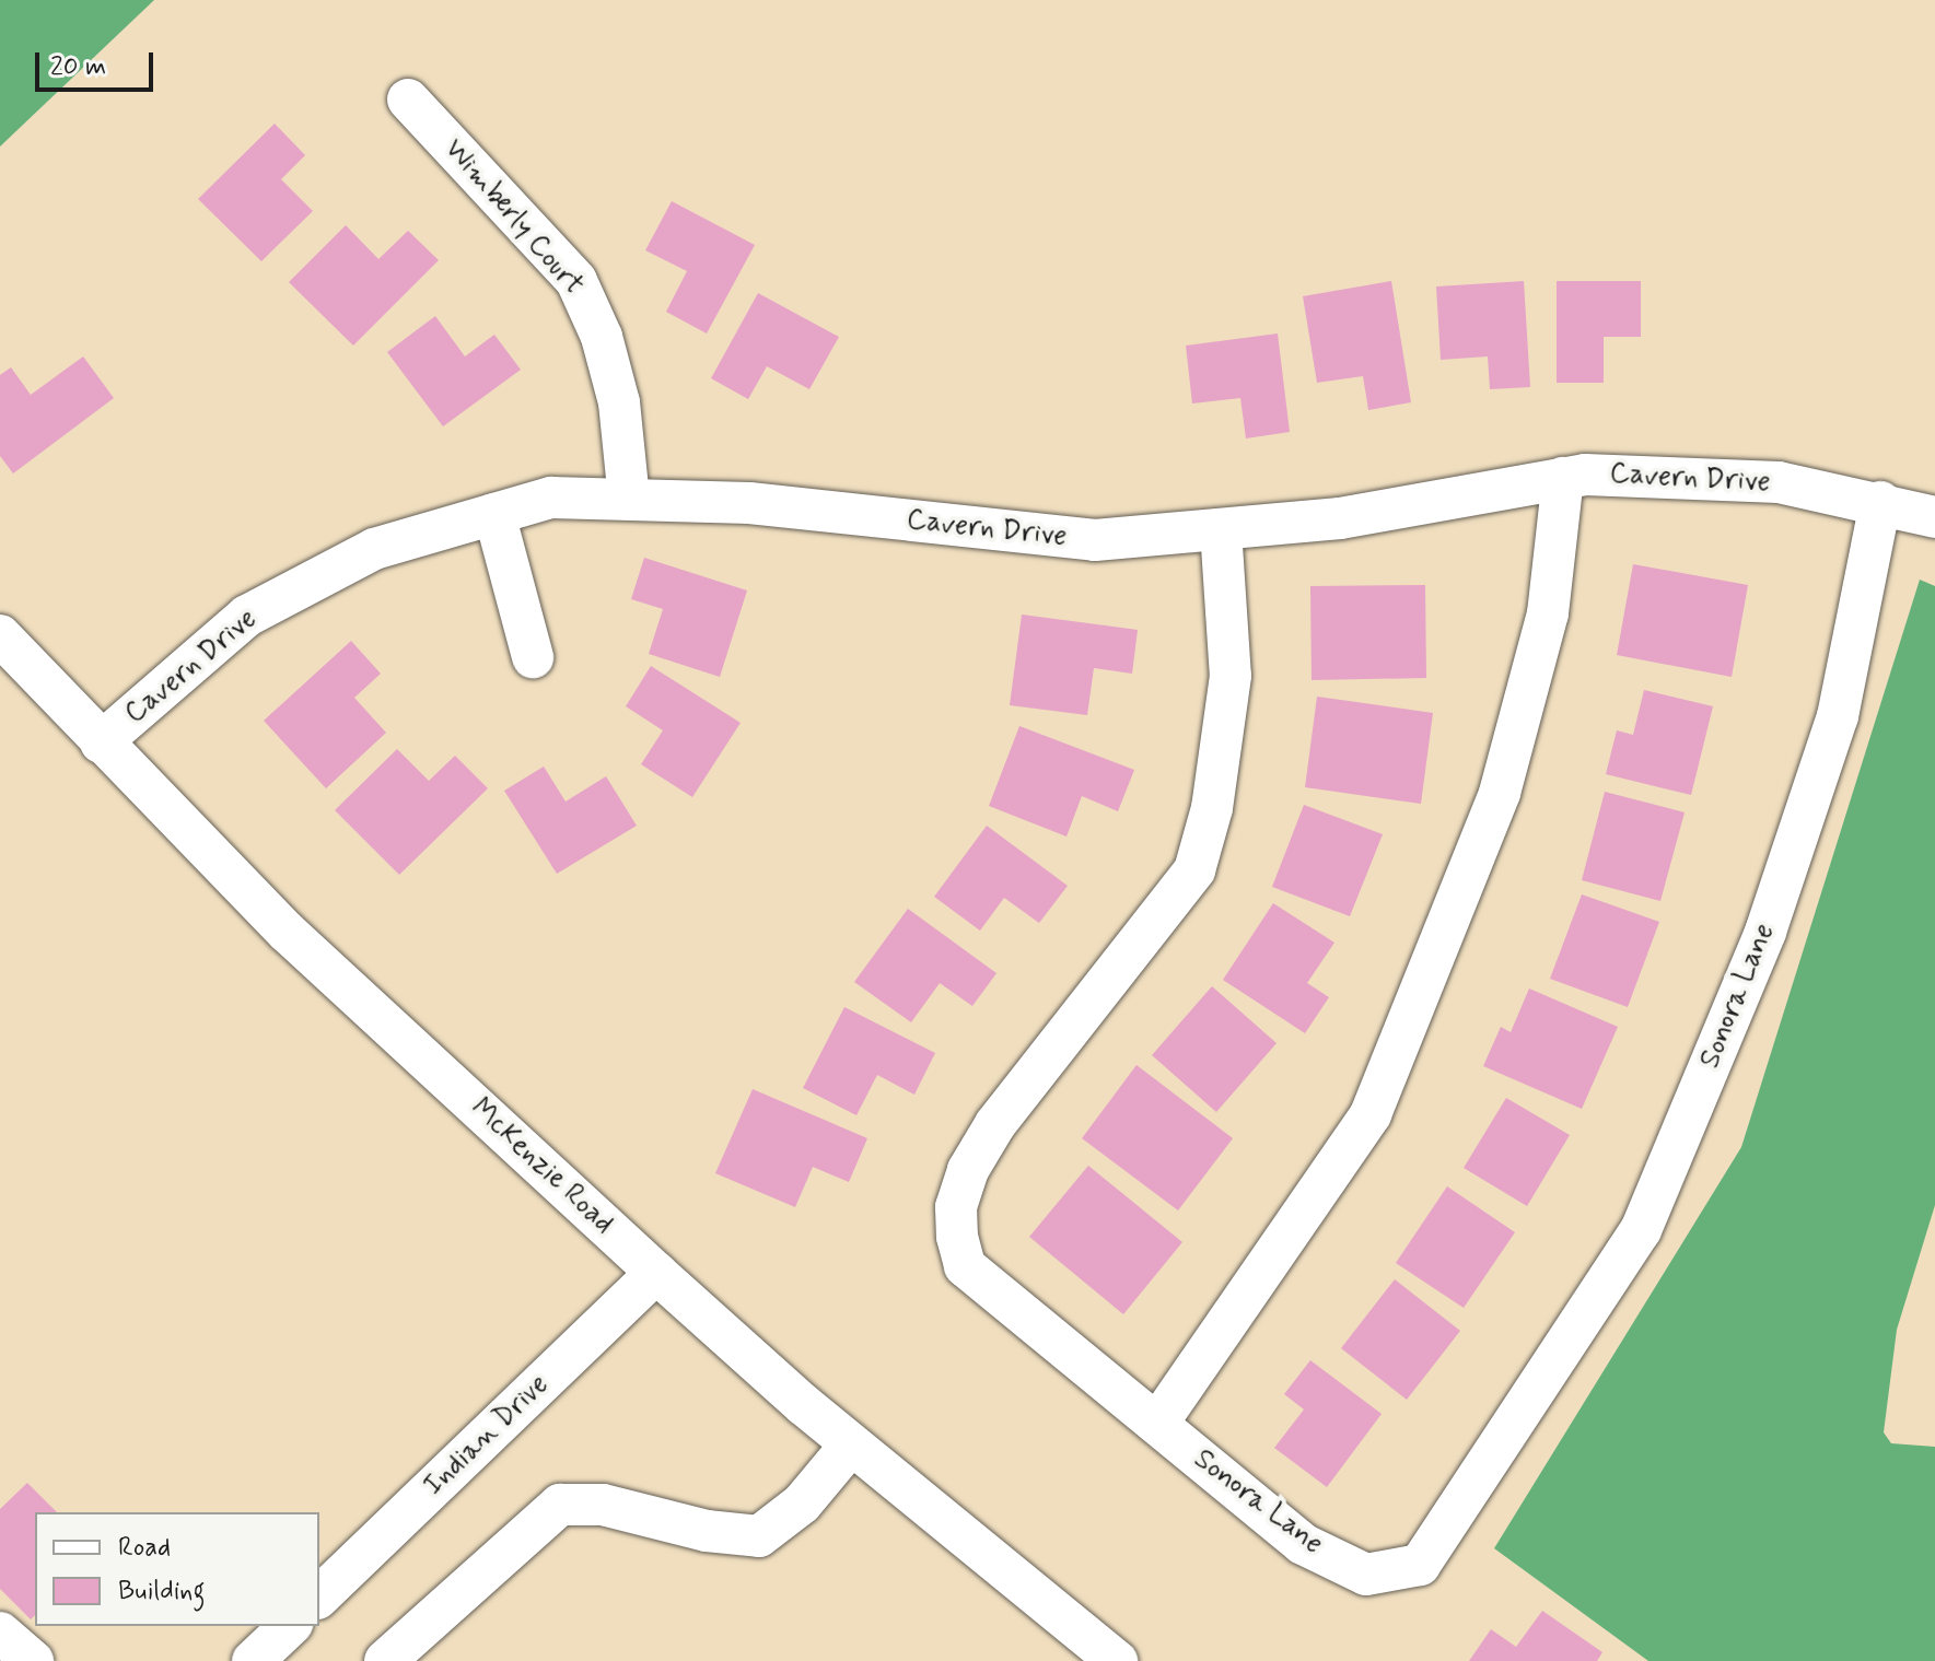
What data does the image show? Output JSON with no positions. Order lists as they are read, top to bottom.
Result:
{
  "streets": {
    "street": [
      "Wimberly Court",
      "Cavern Drive",
      "Sonora Lane",
      "McKenzie Road",
      "Indian Drive"
    ]
  },
  "crossings": [
    ["Wimberly Court", "Cavern Drive"],
    ["Cavern Drive", "Sonora Lane"],
    ["Cavern Drive", "McKenzie Road"],
    ["McKenzie Road", "Indian Drive"]
  ],
  "legend": ["Road", "Building"],
  "scale_bar": "20 m"
}
